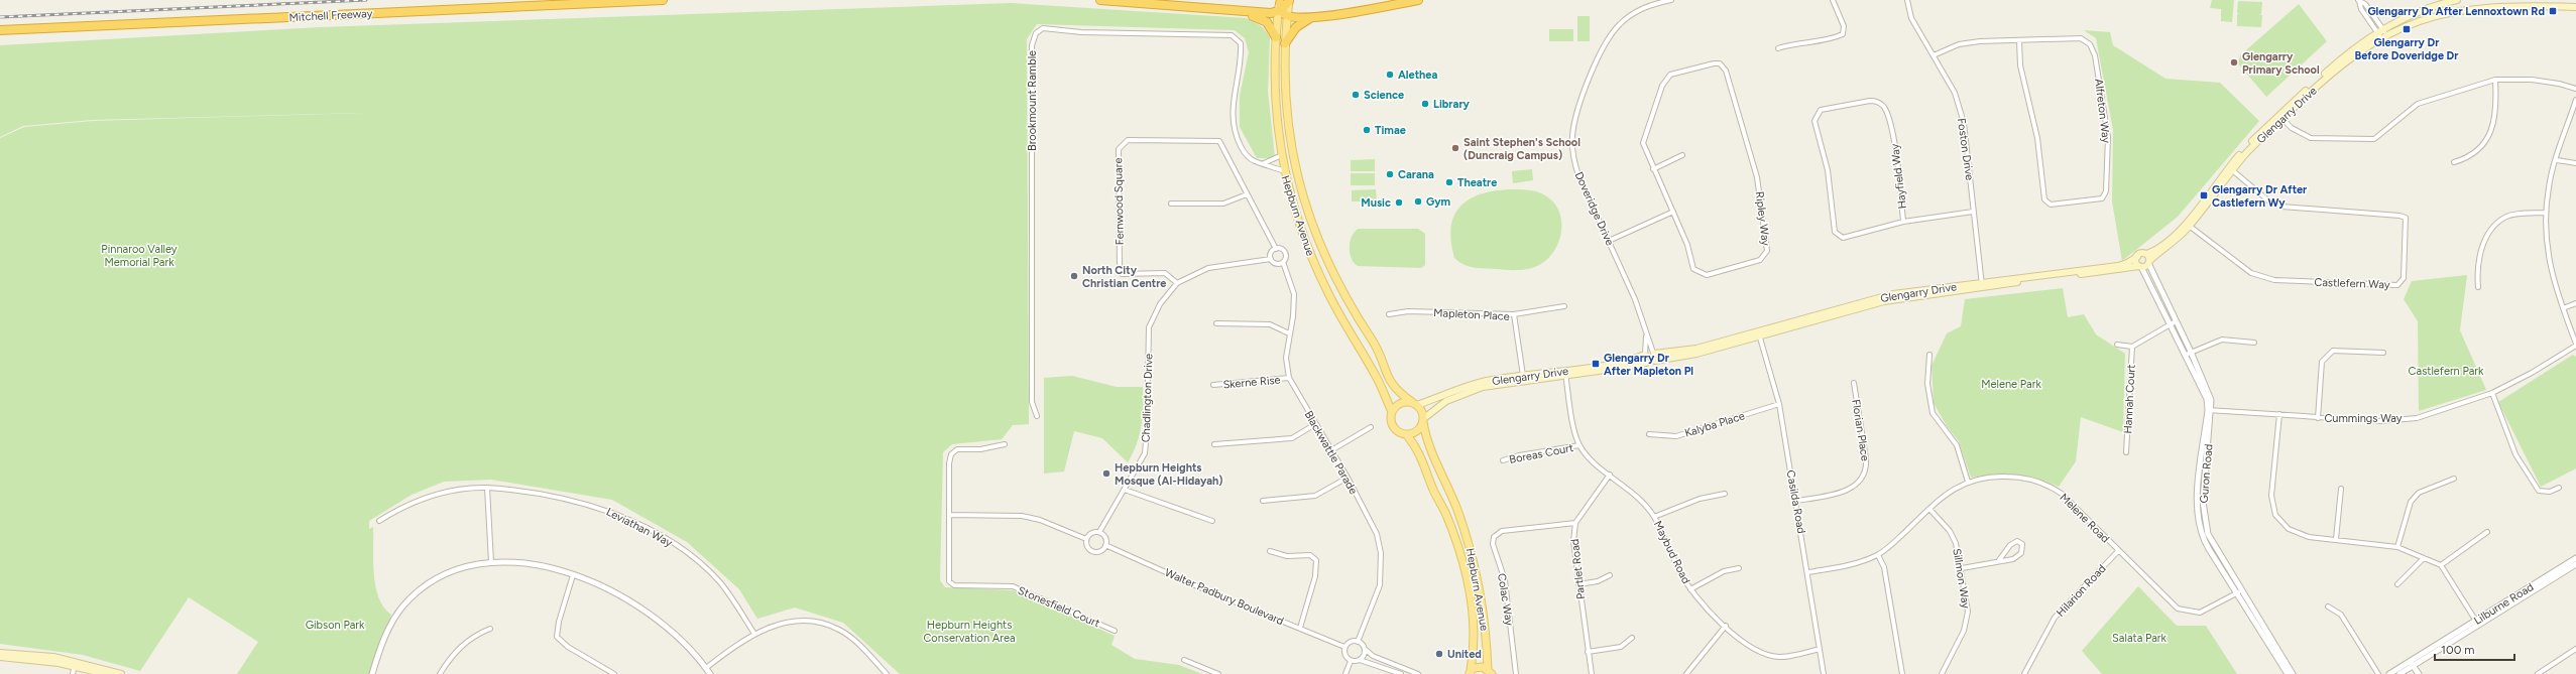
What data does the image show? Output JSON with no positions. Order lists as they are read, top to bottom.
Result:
{
  "streets": {
    "highway": ["Mitchell Freeway"],
    "main road": ["Glengarry Drive", "Hepburn Avenue"],
    "street": [
      "Brookmount Ramble",
      "Alfreton Way",
      "Foston Drive",
      "Hayfield Way",
      "Fernwood Square",
      "Doveridge Drive",
      "Ripley Way",
      "Castlefern Way",
      "Mapleton Place",
      "Skerne Rise",
      "Chadlington Drive",
      "Hannah Court",
      "Cummings Way",
      "Kalyba Place",
      "Florian Place",
      "Blackwattle Parade",
      "Boreas Court",
      "Guron Road",
      "Casilda Road",
      "Melene Road",
      "Leviathan Way",
      "Maybud Road",
      "Partlet Road",
      "Sillmon Way",
      "Hilarion Road",
      "Walter Padbury Boulevard",
      "Colac Way",
      "Lilburne Road",
      "Stonesfield Court"
    ]
  },
  "crossings": [
    ["Brookmount Ramble", "Hepburn Avenue"],
    ["Alfreton Way", "Foston Drive"],
    ["Glengarry Drive", "Foston Drive"],
    ["Glengarry Drive", "Doveridge Drive"],
    ["Glengarry Drive", "Hepburn Avenue"],
    ["Glengarry Drive", "Castlefern Way"],
    ["Glengarry Drive", "Mapleton Place"],
    ["Glengarry Drive", "Guron Road"],
    ["Glengarry Drive", "Casilda Road"],
    ["Foston Drive", "Hayfield Way"],
    ["Fernwood Square", "Chadlington Drive"],
    ["Fernwood Square", "Blackwattle Parade"],
    ["Skerne Rise", "Blackwattle Parade"],
    ["Chadlington Drive", "Walter Padbury Boulevard"],
    ["Cummings Way", "Guron Road"],
    ["Kalyba Place", "Casilda Road"],
    ["Florian Place", "Casilda Road"],
    ["Blackwattle Parade", "Walter Padbury Boulevard"],
    ["Boreas Court", "Maybud Road"],
    ["Guron Road", "Melene Road"],
    ["Casilda Road", "Melene Road"],
    ["Casilda Road", "Maybud Road"],
    ["Melene Road", "Sillmon Way"],
    ["Melene Road", "Hilarion Road"],
    ["Maybud Road", "Partlet Road"],
    ["Partlet Road", "Colac Way"]
  ],
  "parks": [
    "Pinnaroo Valley Memorial Park",
    "Castlefern Park",
    "Melene Park",
    "Gibson Park",
    "Hepburn Heights Conservation Area",
    "Salata Park"
  ],
  "places": {
    "transit": [
      "Glengarry Dr After Lennoxtown Rd",
      "Glengarry Dr Before Doveridge Dr",
      "Glengarry Dr After Castlefern Wy",
      "Glengarry Dr After Mapleton Pl"
    ],
    "other": [
      "Glengarry Primary School",
      "Alethea",
      "Science",
      "Library",
      "Timae",
      "Saint Stephen's School (Duncraig Campus)",
      "Carana",
      "Theatre",
      "Gym",
      "Music",
      "North City Christian Centre",
      "Hepburn Heights Mosque (Al-Hidayah)",
      "United"
    ]
  },
  "scale_bar": "100 m"
}
